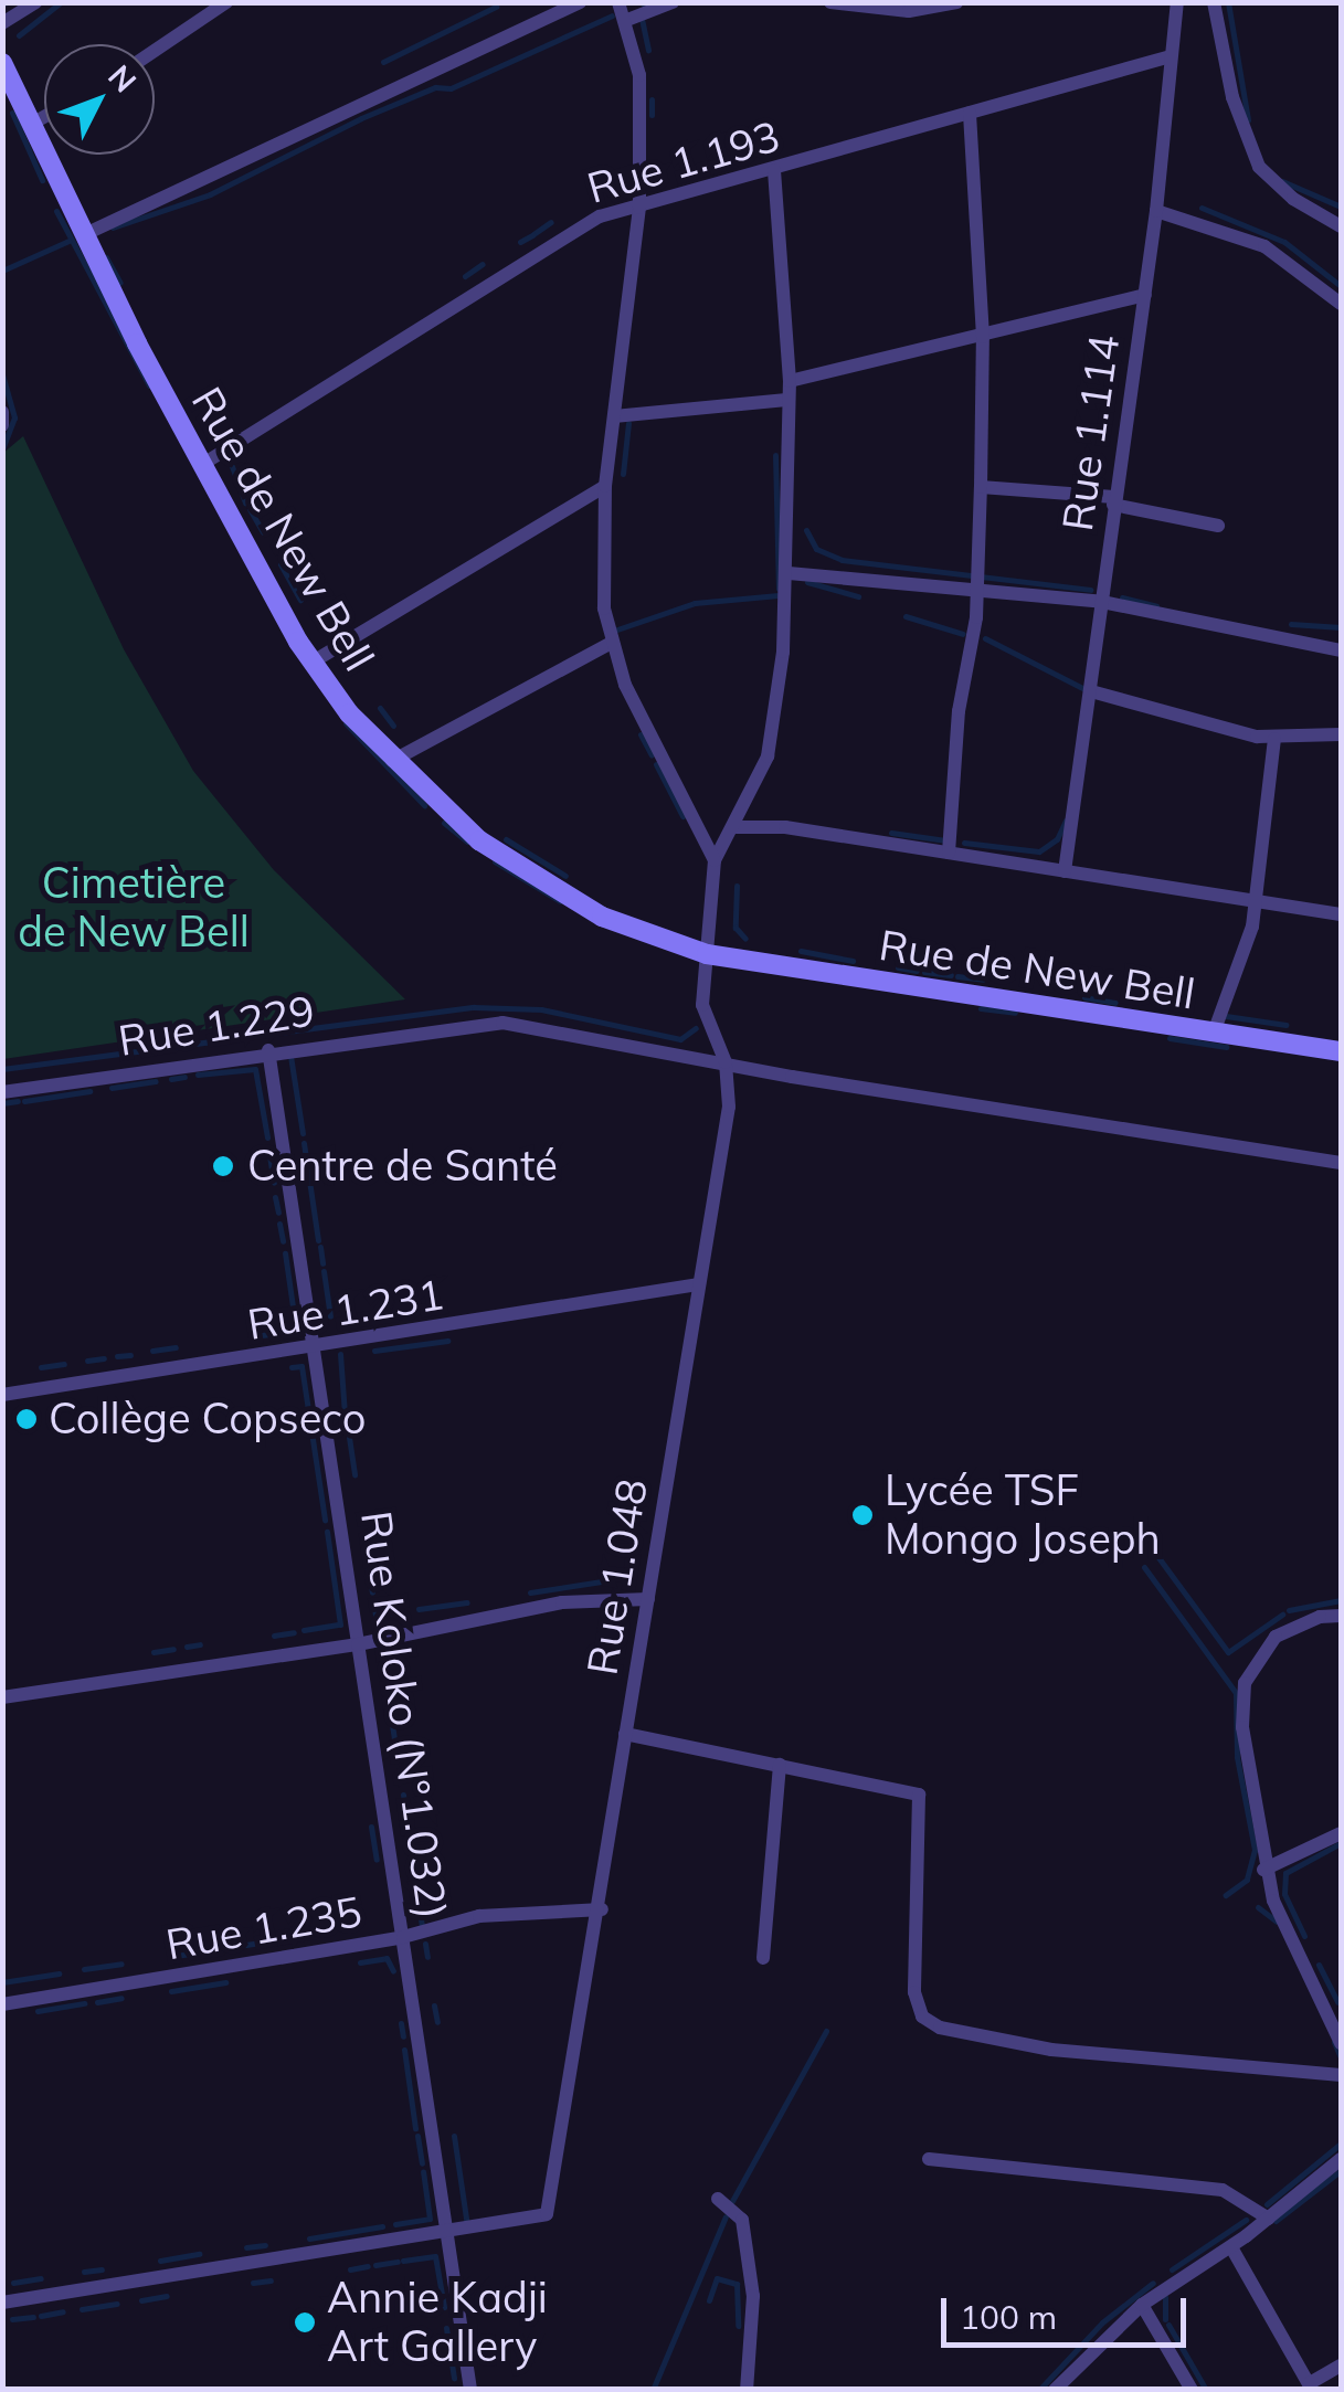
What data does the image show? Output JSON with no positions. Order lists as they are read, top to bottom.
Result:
{
  "streets": {
    "main road": ["Rue de New Bell"],
    "street": [
      "Rue 1.193",
      "Rue 1.114",
      "Rue 1.229",
      "Rue 1.231",
      "Rue 1.048",
      "Rue Koloko (N°1.032)",
      "Rue 1.235"
    ]
  },
  "crossings": [
    ["Rue 1.193", "Rue 1.114"],
    ["Rue 1.193", "Rue de New Bell"],
    ["Rue de New Bell", "Rue 1.048"],
    ["Rue 1.229", "Rue 1.048"],
    ["Rue 1.229", "Rue Koloko (N°1.032)"],
    ["Rue 1.231", "Rue 1.048"],
    ["Rue 1.231", "Rue Koloko (N°1.032)"],
    ["Rue 1.048", "Rue Koloko (N°1.032)"],
    ["Rue 1.048", "Rue 1.235"],
    ["Rue Koloko (N°1.032)", "Rue 1.235"]
  ],
  "parks": ["Cimetière de New Bell"],
  "places": [
    "Centre de Santé",
    "Collège Copseco",
    "Lycée TSF Mongo Joseph",
    "Annie Kadji Art Gallery"
  ],
  "scale_bar": "100 m",
  "north": "top right"
}
